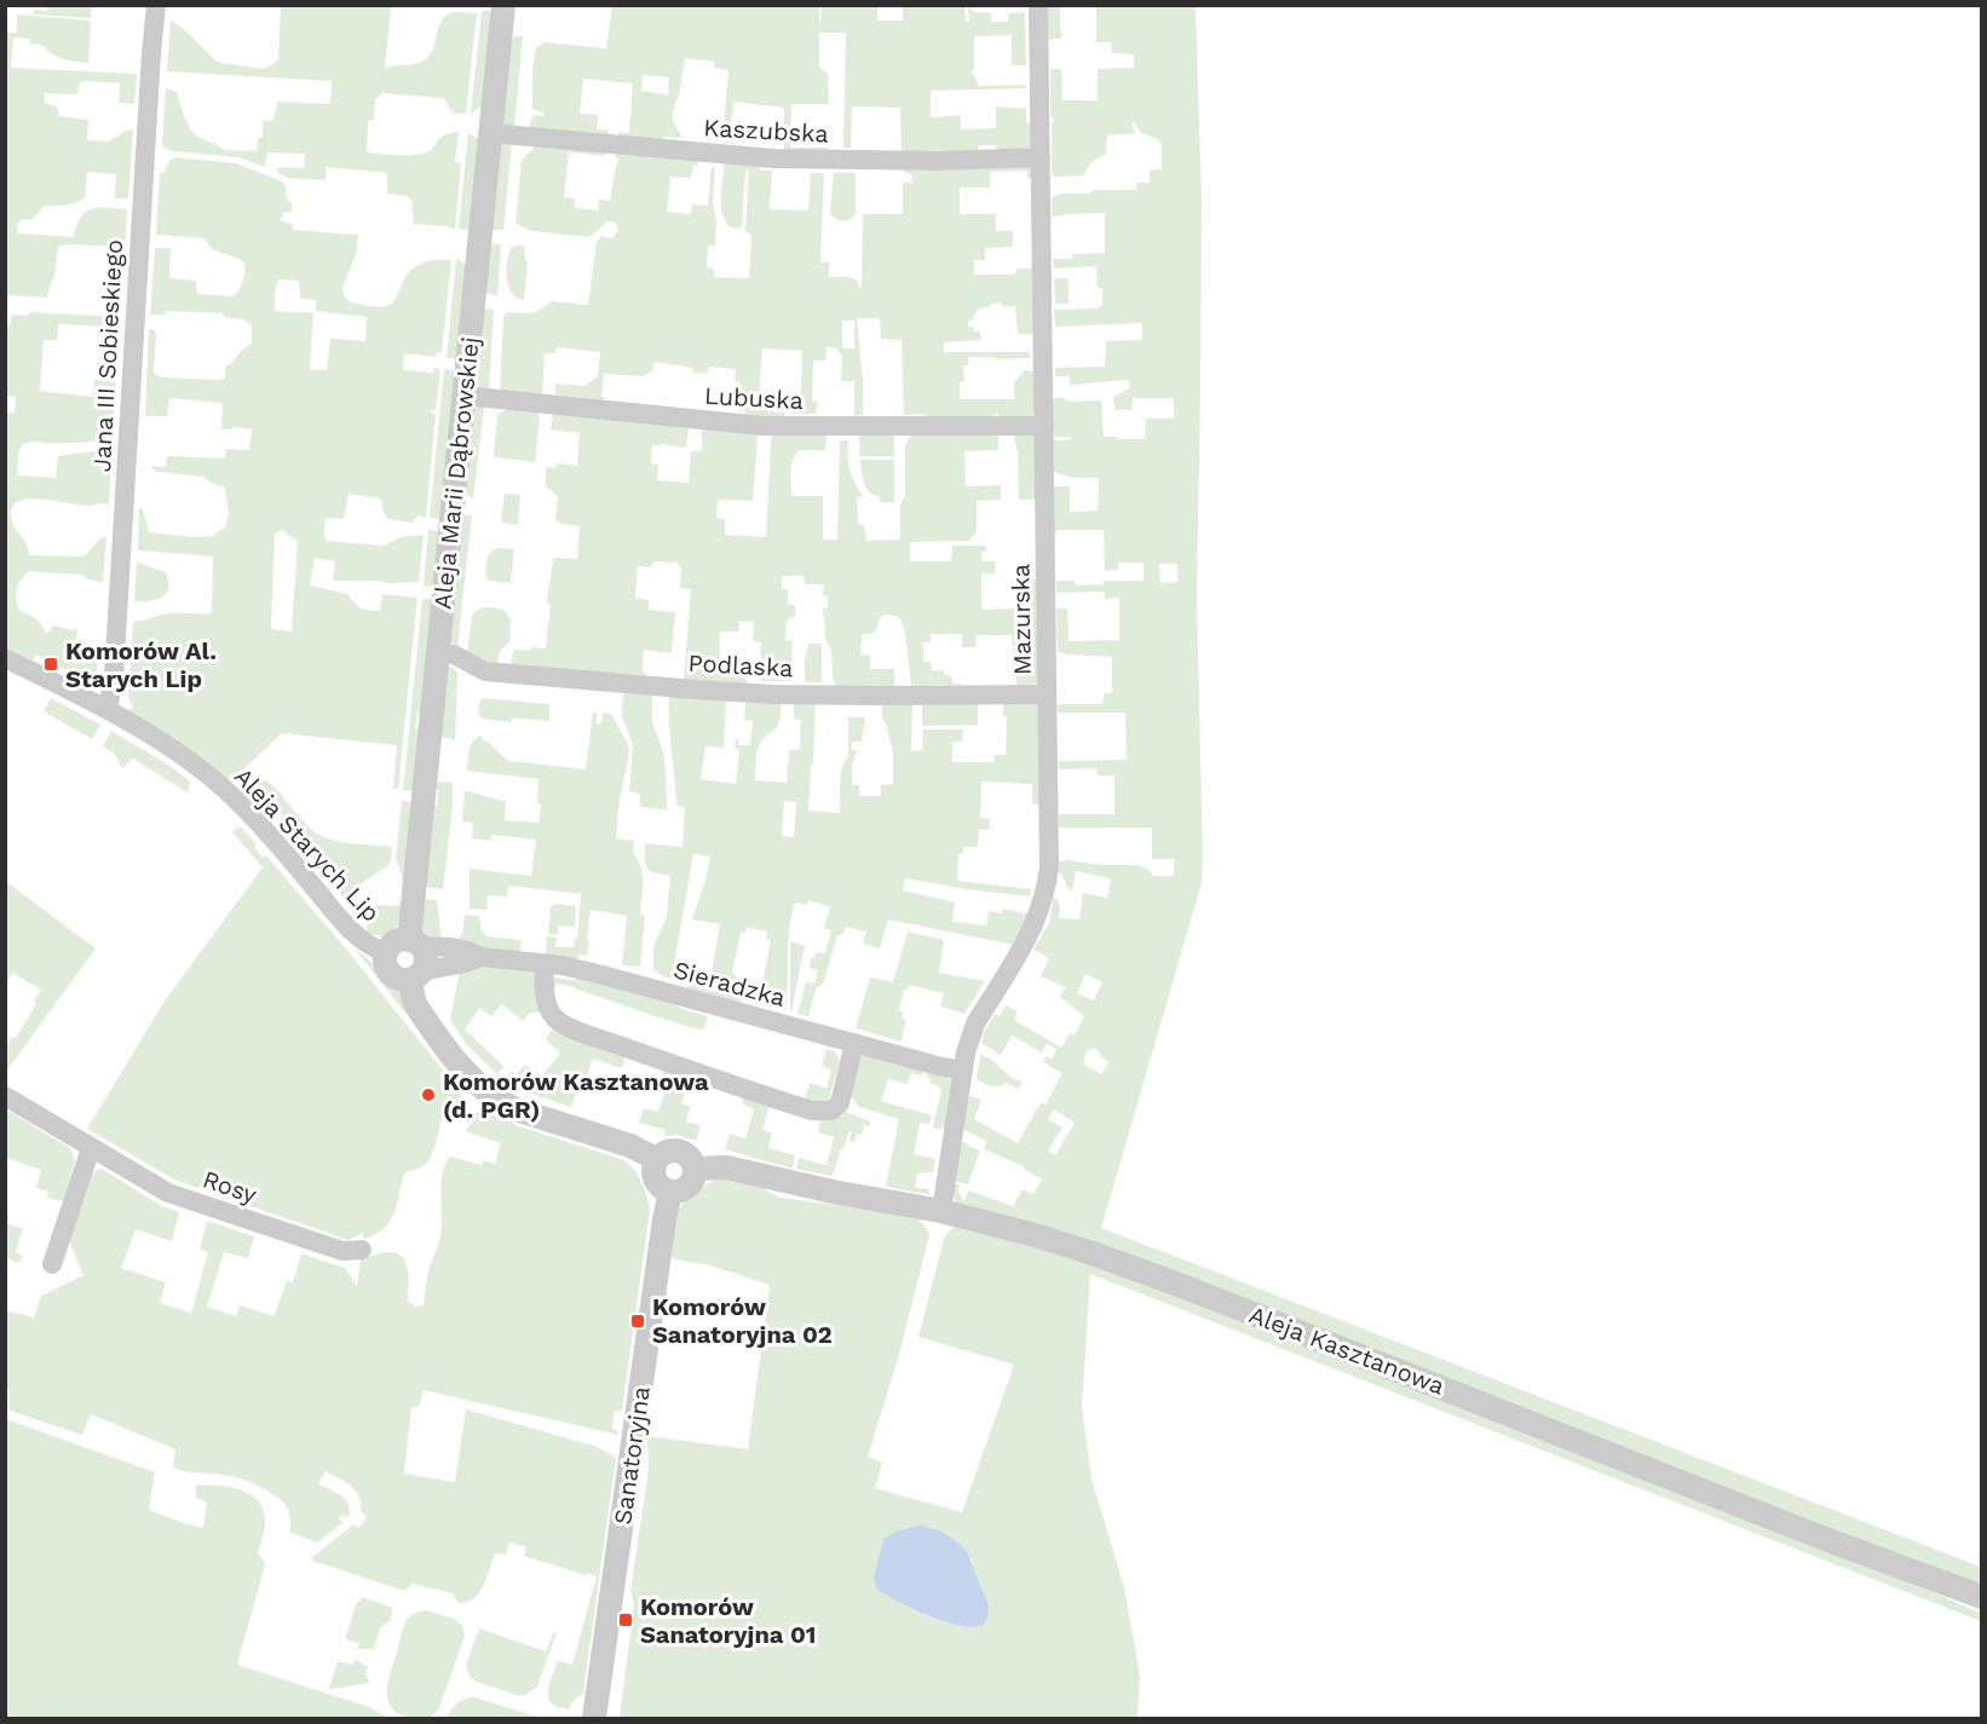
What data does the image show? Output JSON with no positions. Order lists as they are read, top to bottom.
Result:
{
  "streets": {
    "street": [
      "Kaszubska",
      "Jana III Sobieskiego",
      "Lubuska",
      "Aleja Marii Dąbrowskiej",
      "Mazurska",
      "Podlaska",
      "Aleja Starych Lip",
      "Sieradzka",
      "Rosy",
      "Aleja Kasztanowa",
      "Sanatoryjna"
    ]
  },
  "crossings": [
    ["Kaszubska", "Aleja Marii Dąbrowskiej"],
    ["Kaszubska", "Mazurska"],
    ["Jana III Sobieskiego", "Aleja Starych Lip"],
    ["Lubuska", "Aleja Marii Dąbrowskiej"],
    ["Lubuska", "Mazurska"],
    ["Aleja Marii Dąbrowskiej", "Podlaska"],
    ["Aleja Marii Dąbrowskiej", "Aleja Starych Lip"],
    ["Aleja Marii Dąbrowskiej", "Sieradzka"],
    ["Mazurska", "Podlaska"],
    ["Mazurska", "Sieradzka"],
    ["Mazurska", "Aleja Kasztanowa"],
    ["Aleja Starych Lip", "Sieradzka"],
    ["Aleja Kasztanowa", "Sanatoryjna"]
  ],
  "places": {
    "transit": ["Komorów Al. Starych Lip", "Komorów Sanatoryjna 02", "Komorów Sanatoryjna 01"],
    "other": ["Komorów Kasztanowa (d. PGR)"]
  }
}
